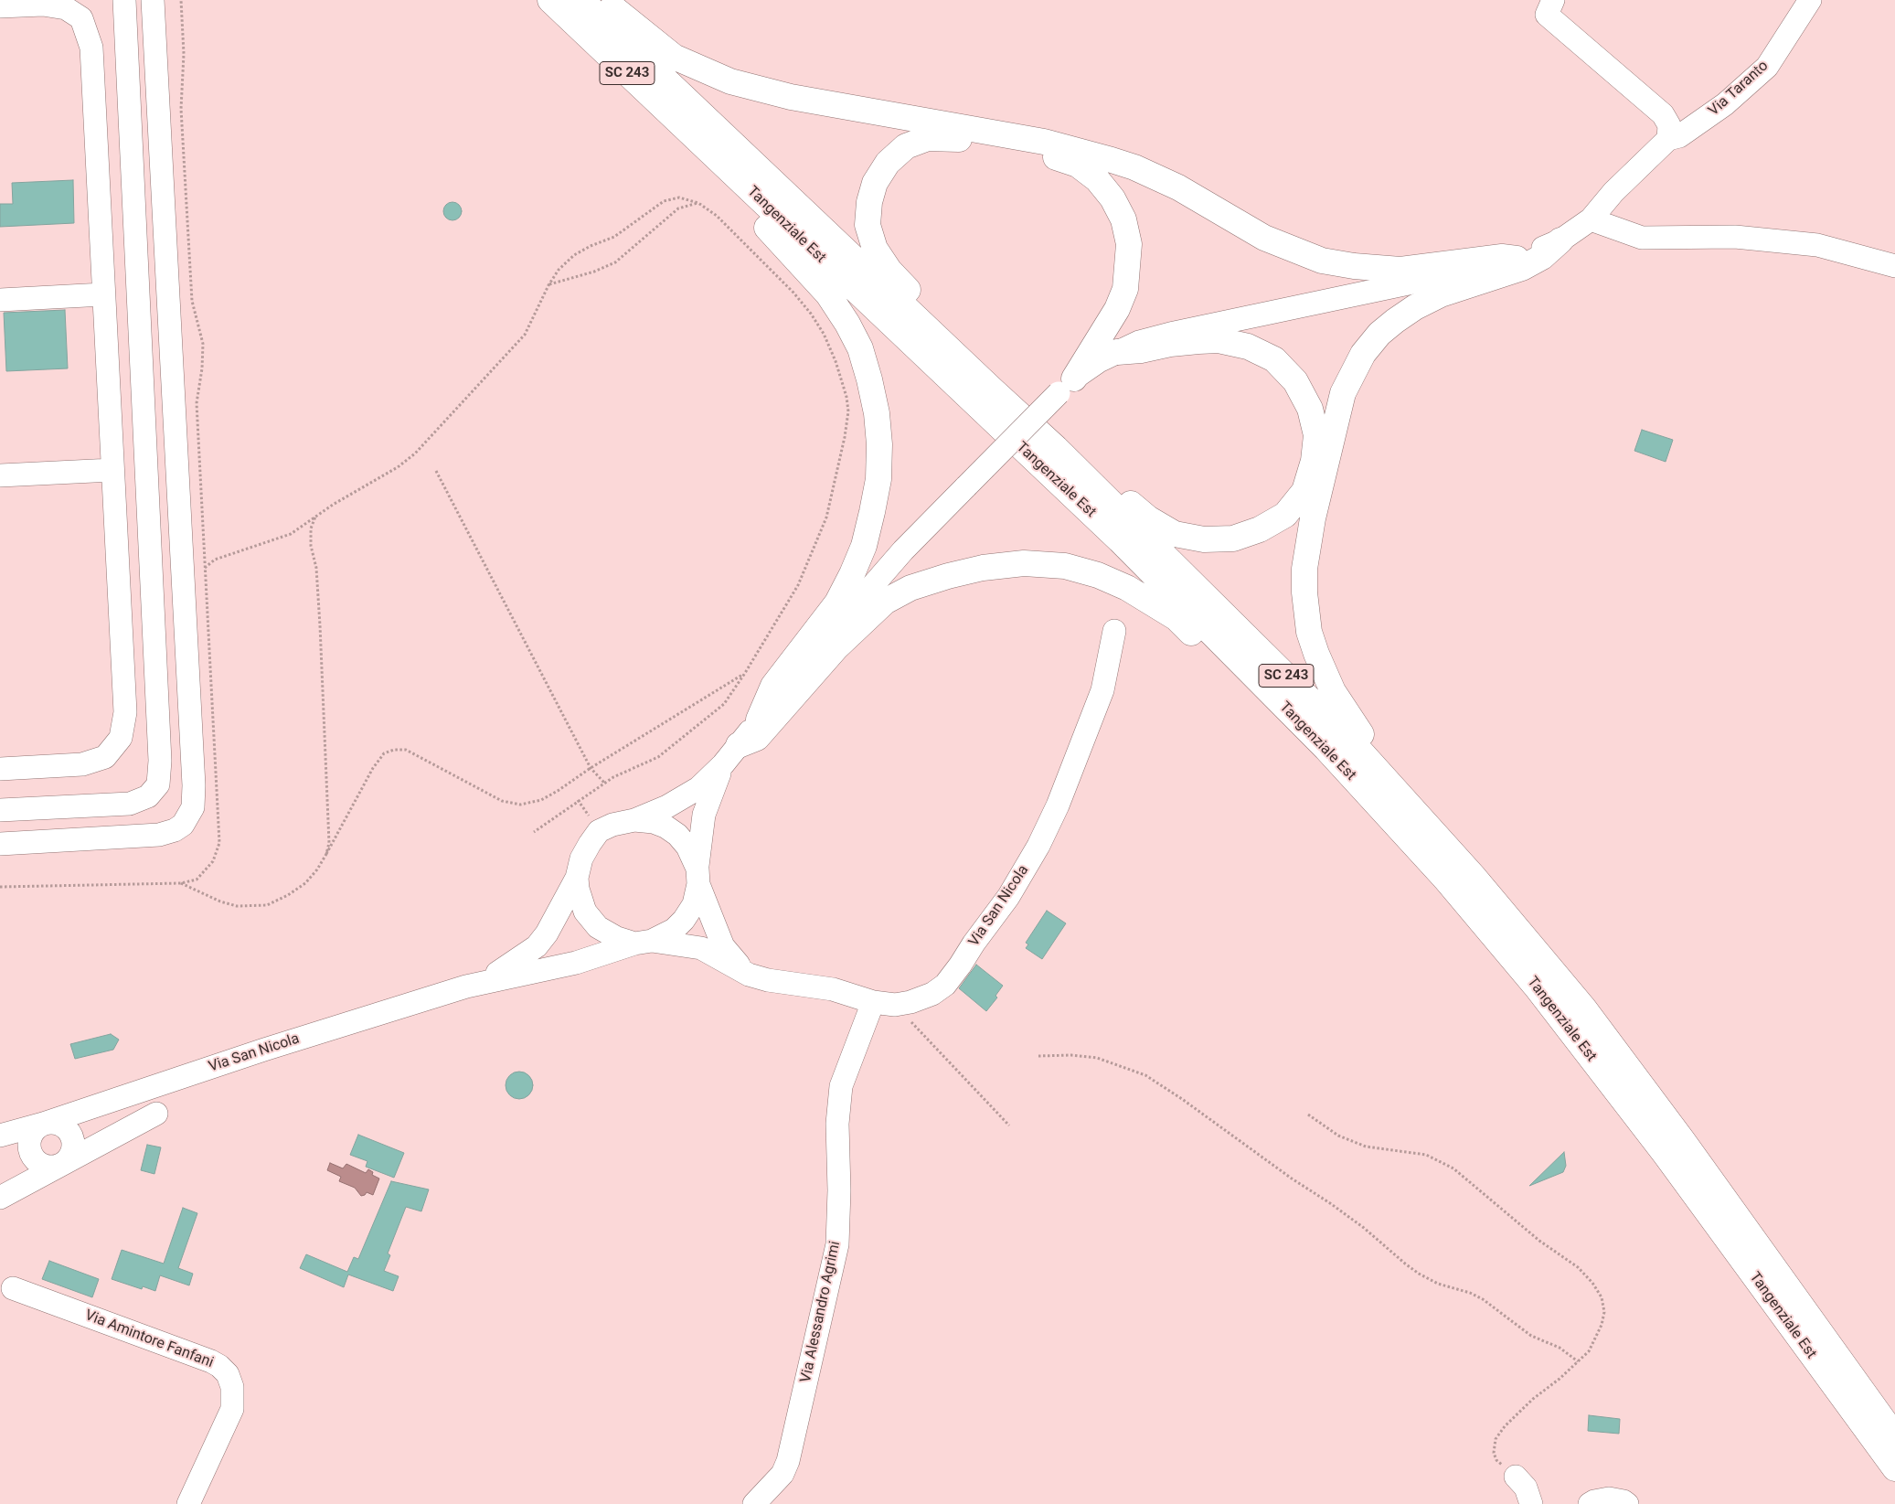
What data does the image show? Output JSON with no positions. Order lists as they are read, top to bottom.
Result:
{
  "streets": {
    "highway": ["SC 243", "Tangenziale Est"],
    "street": [
      "Via Taranto",
      "Via San Nicola",
      "Via Alessandro Agrimi",
      "Via Amintore Fanfani"
    ]
  },
  "crossings": [
    ["Via San Nicola", "Via Alessandro Agrimi"]
  ]
}
